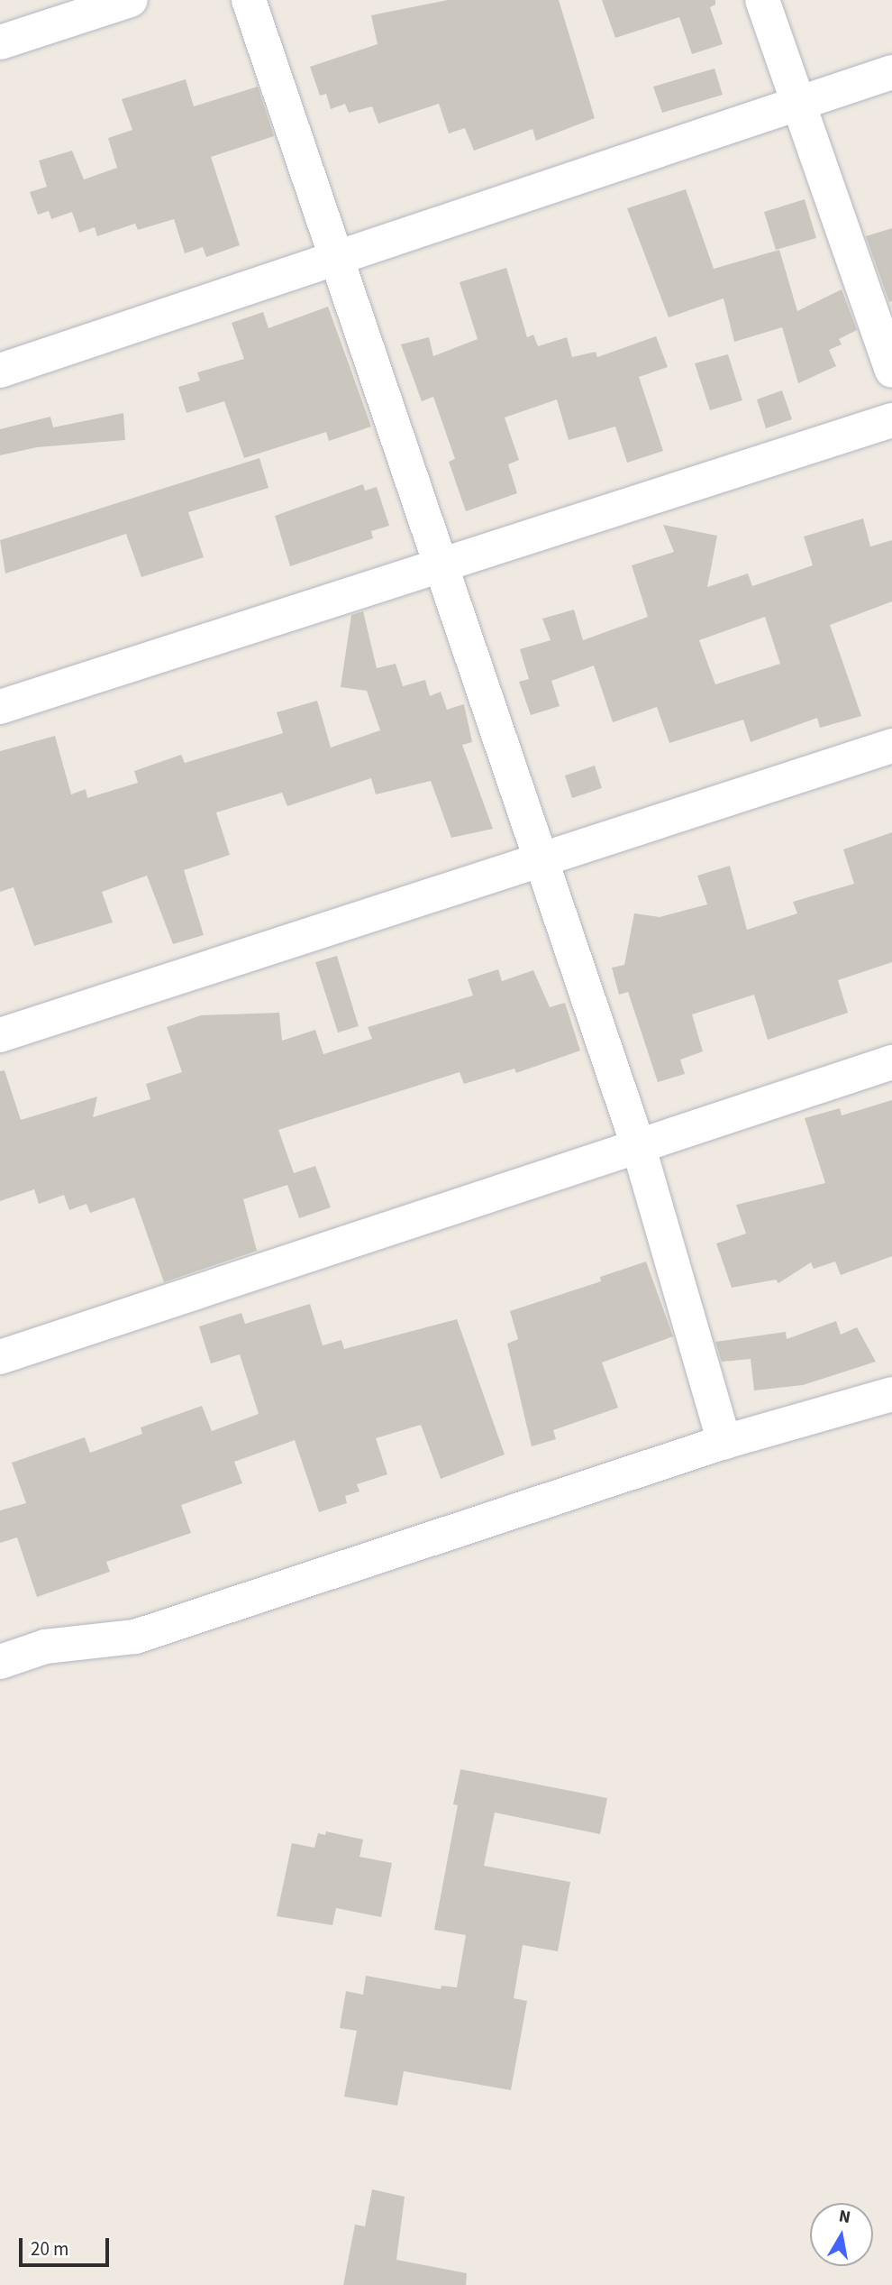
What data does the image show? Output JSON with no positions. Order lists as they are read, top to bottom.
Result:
{
  "scale_bar": "20 m",
  "north": "top"
}
